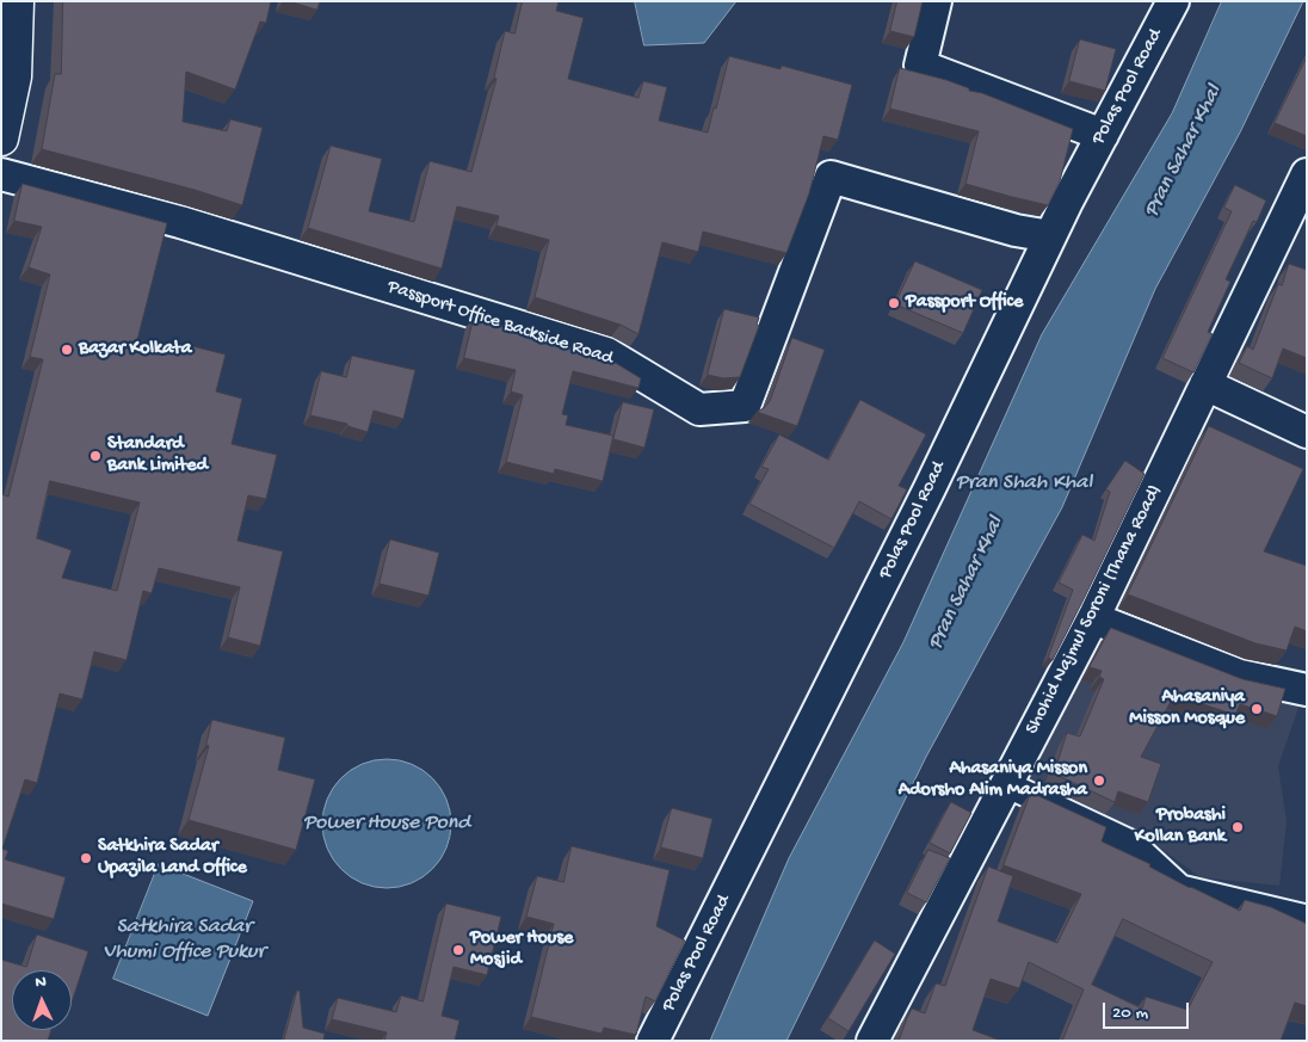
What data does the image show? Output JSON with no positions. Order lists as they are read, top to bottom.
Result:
{
  "streets": {
    "street": ["Polas Pool Road", "Passport Office Backside Road", "Shohid Najmul Soroni (Thana Road)"]
  },
  "crossings": [
    ["Polas Pool Road", "Passport Office Backside Road"]
  ],
  "water": [
    "Pran Sahar Khal",
    "Pran Shah Khal",
    "Power House Pond",
    "Satkhira Sadar Vhumi Office Pukur"
  ],
  "places": [
    "Passport Office",
    "Bazar Kolkata",
    "Standard Bank Limited",
    "Ahasaniya Misson Mosque",
    "Ahasaniya Misson Adorsho Alim Madrasha",
    "Probashi Kollan Bank",
    "Satkhira Sadar Upazila Land Office",
    "Power House Mosjid"
  ],
  "scale_bar": "20 m",
  "north": "top"
}
